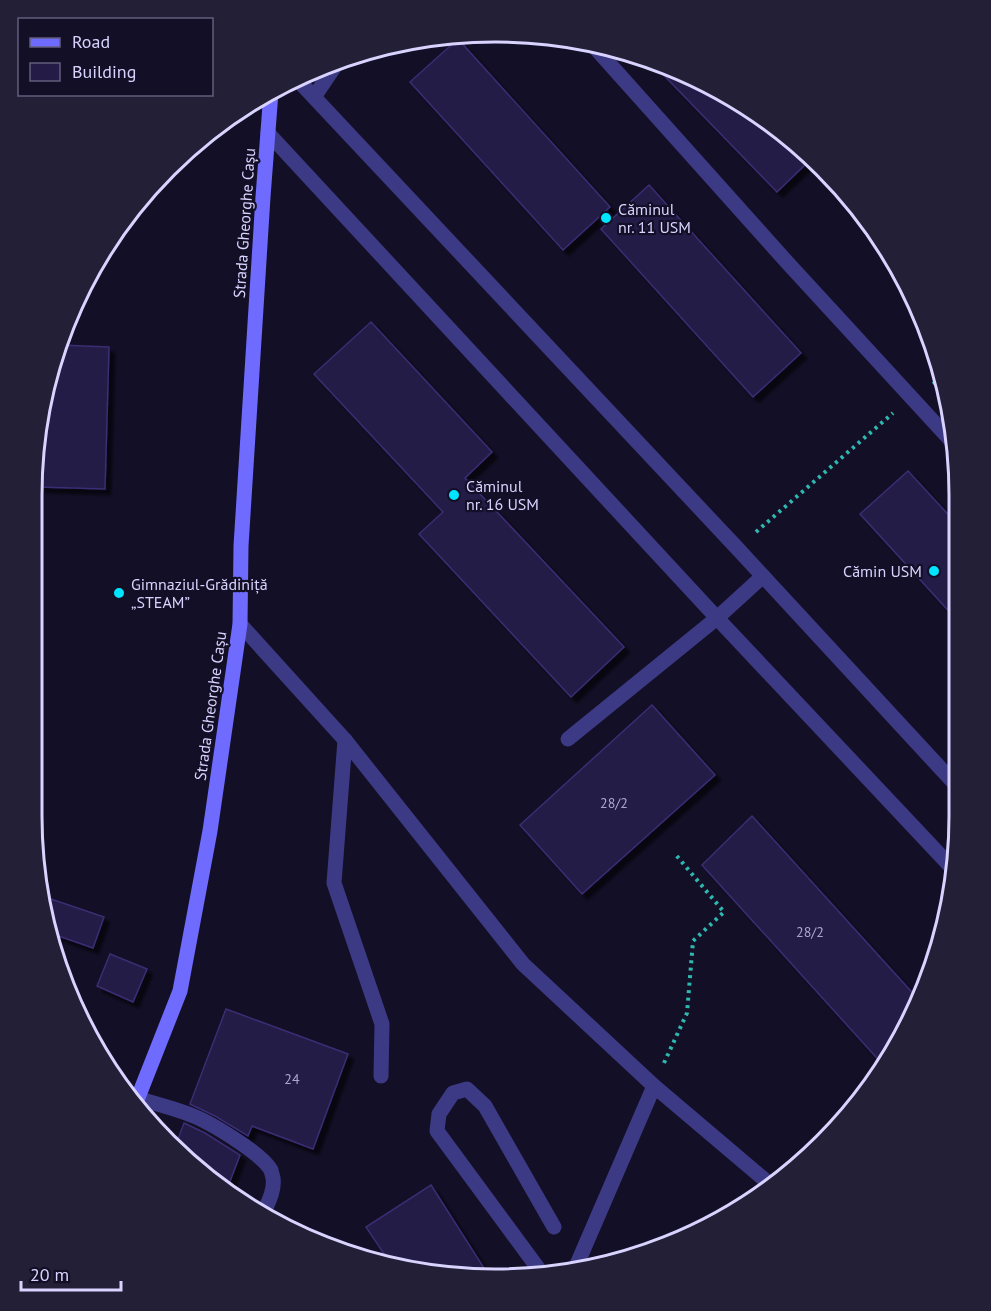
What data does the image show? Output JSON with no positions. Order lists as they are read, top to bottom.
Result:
{
  "streets": {
    "street": ["Strada Gheorghe Cașu"]
  },
  "places": [
    "Căminul nr. 11 USM",
    "Căminul nr. 16 USM",
    "Cămin USM",
    "Gimnaziul-Grădiniță „STEAM”"
  ],
  "house_numbers": ["28/2", "28/2", "24"],
  "legend": ["Road", "Building"],
  "scale_bar": "20 m"
}
